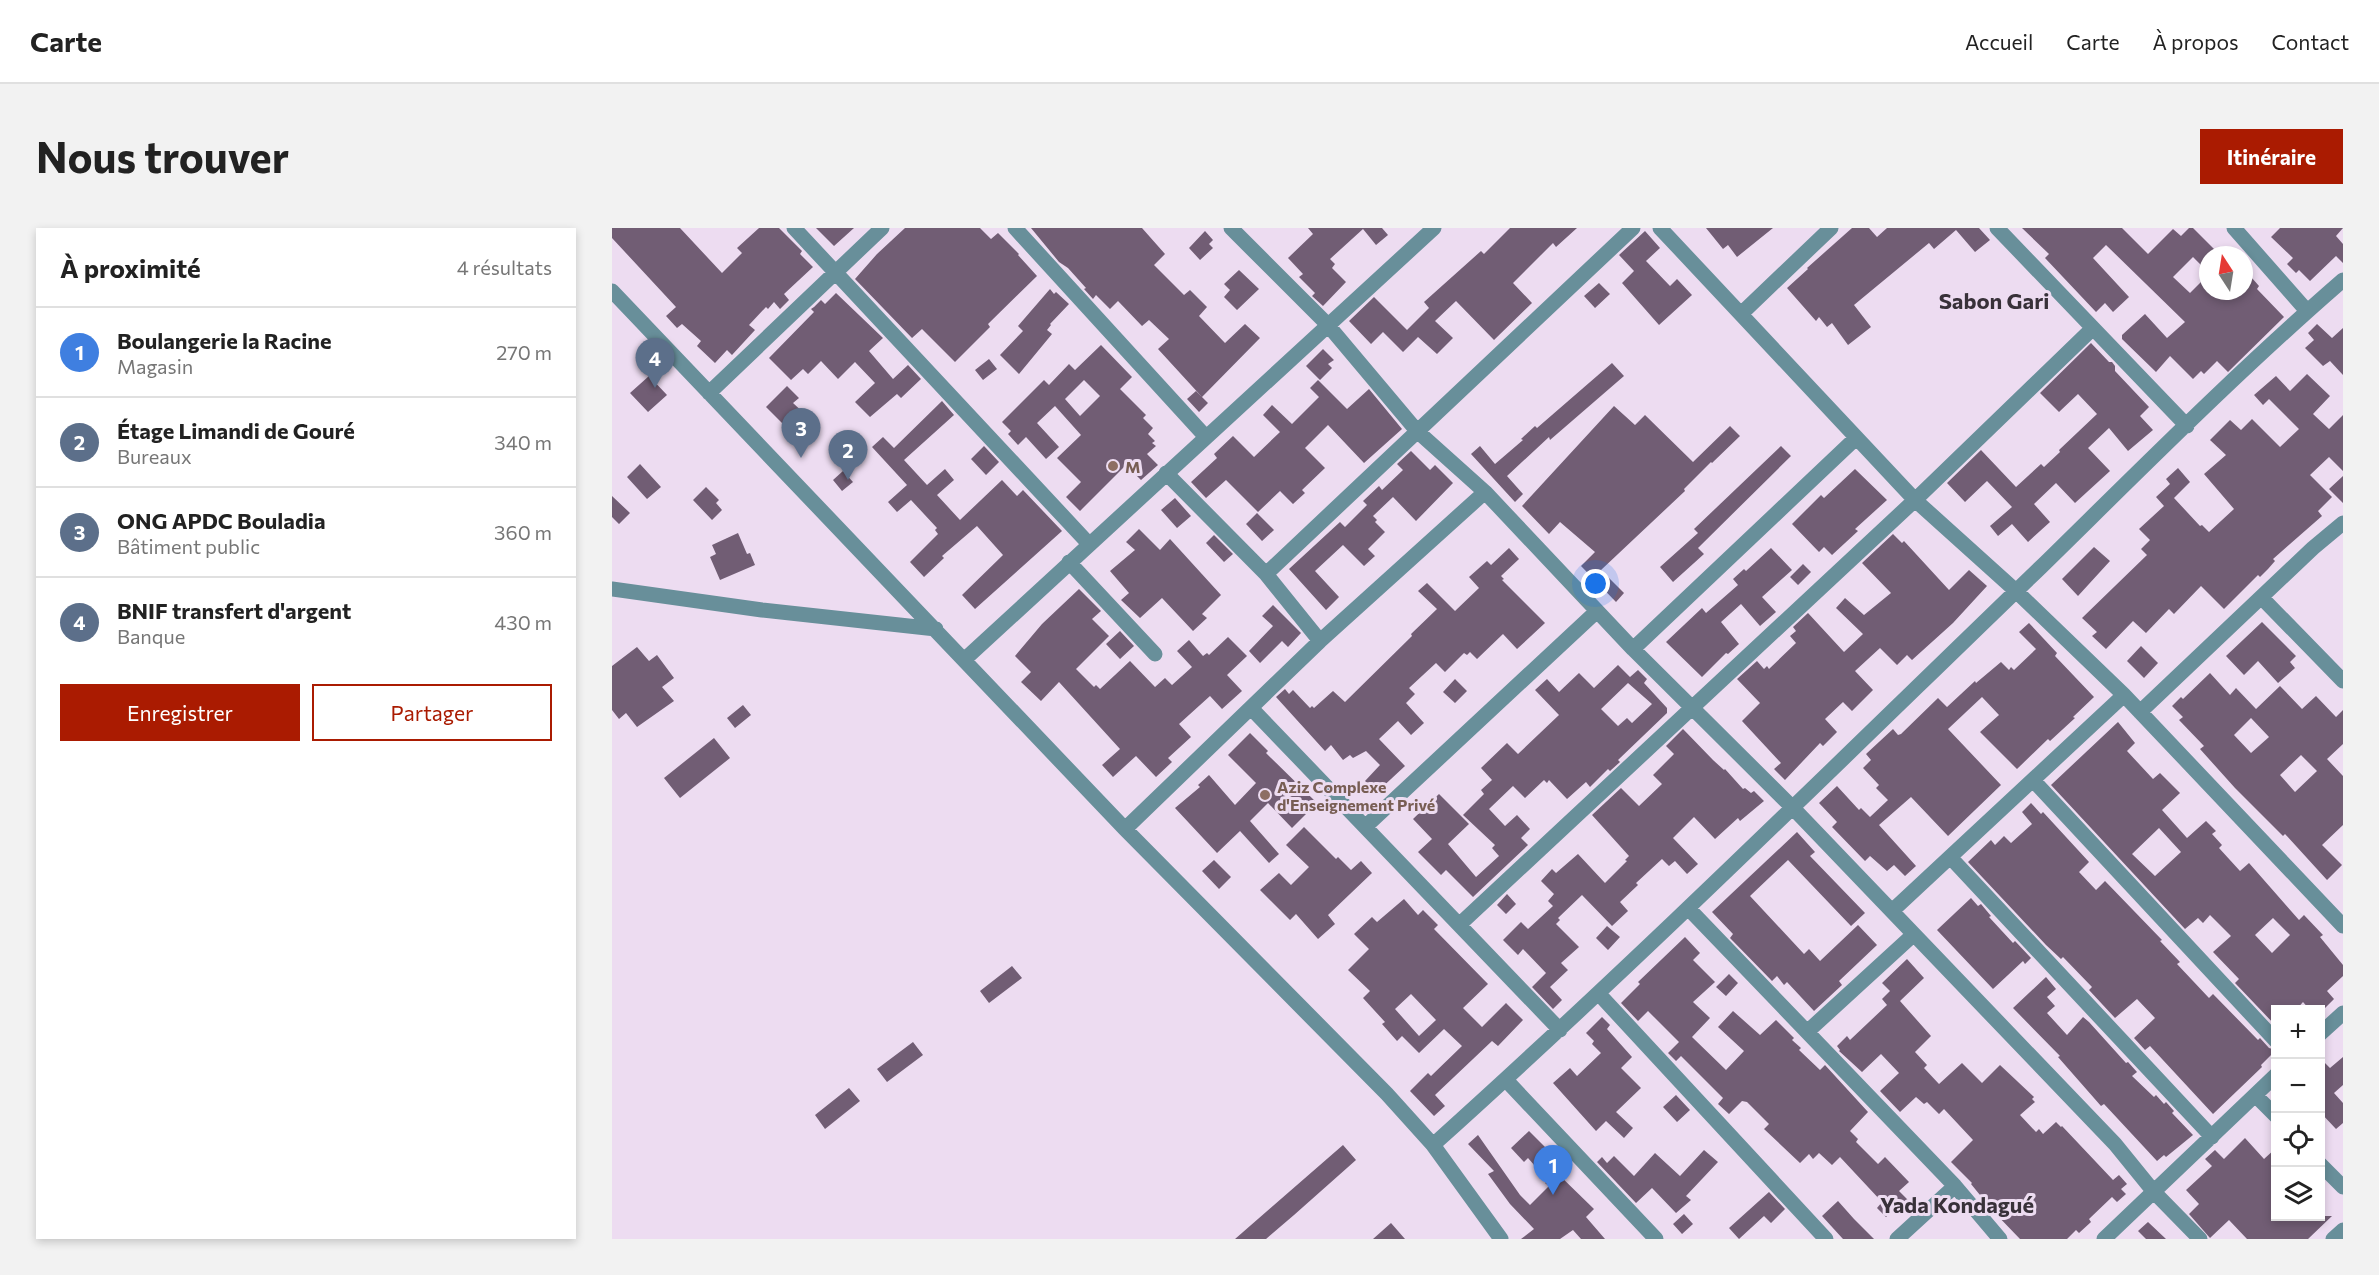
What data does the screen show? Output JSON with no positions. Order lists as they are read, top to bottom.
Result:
{
  "districts": ["Sabon Gari", "Yada Kondagué"],
  "places": ["M", "Aziz Complexe d'Enseignement Privé"],
  "north": "top",
  "page": {
    "header": "Carte",
    "nav": [
      "Accueil",
      "Carte",
      "À propos",
      "Contact"
    ],
    "buttons": [
      "Itinéraire",
      ["Enregistrer", "Partager"]
    ],
    "title": "Nous trouver",
    "heading": ["À proximité", "4 résultats"],
    "list": [
      {
        "mark": "1",
        "name": "Boulangerie la Racine",
        "note": "Magasin",
        "value": "270 m"
      },
      {
        "mark": "2",
        "name": "Étage Limandi de Gouré",
        "note": "Bureaux",
        "value": "340 m"
      },
      {
        "mark": "3",
        "name": "ONG APDC Bouladia",
        "note": "Bâtiment public",
        "value": "360 m"
      },
      {
        "mark": "4",
        "name": "BNIF transfert d'argent",
        "note": "Banque",
        "value": "430 m"
      }
    ],
    "pins": [
      "4",
      "3",
      "2",
      "1"
    ],
    "map_buttons": ["+", "−"]
  }
}
